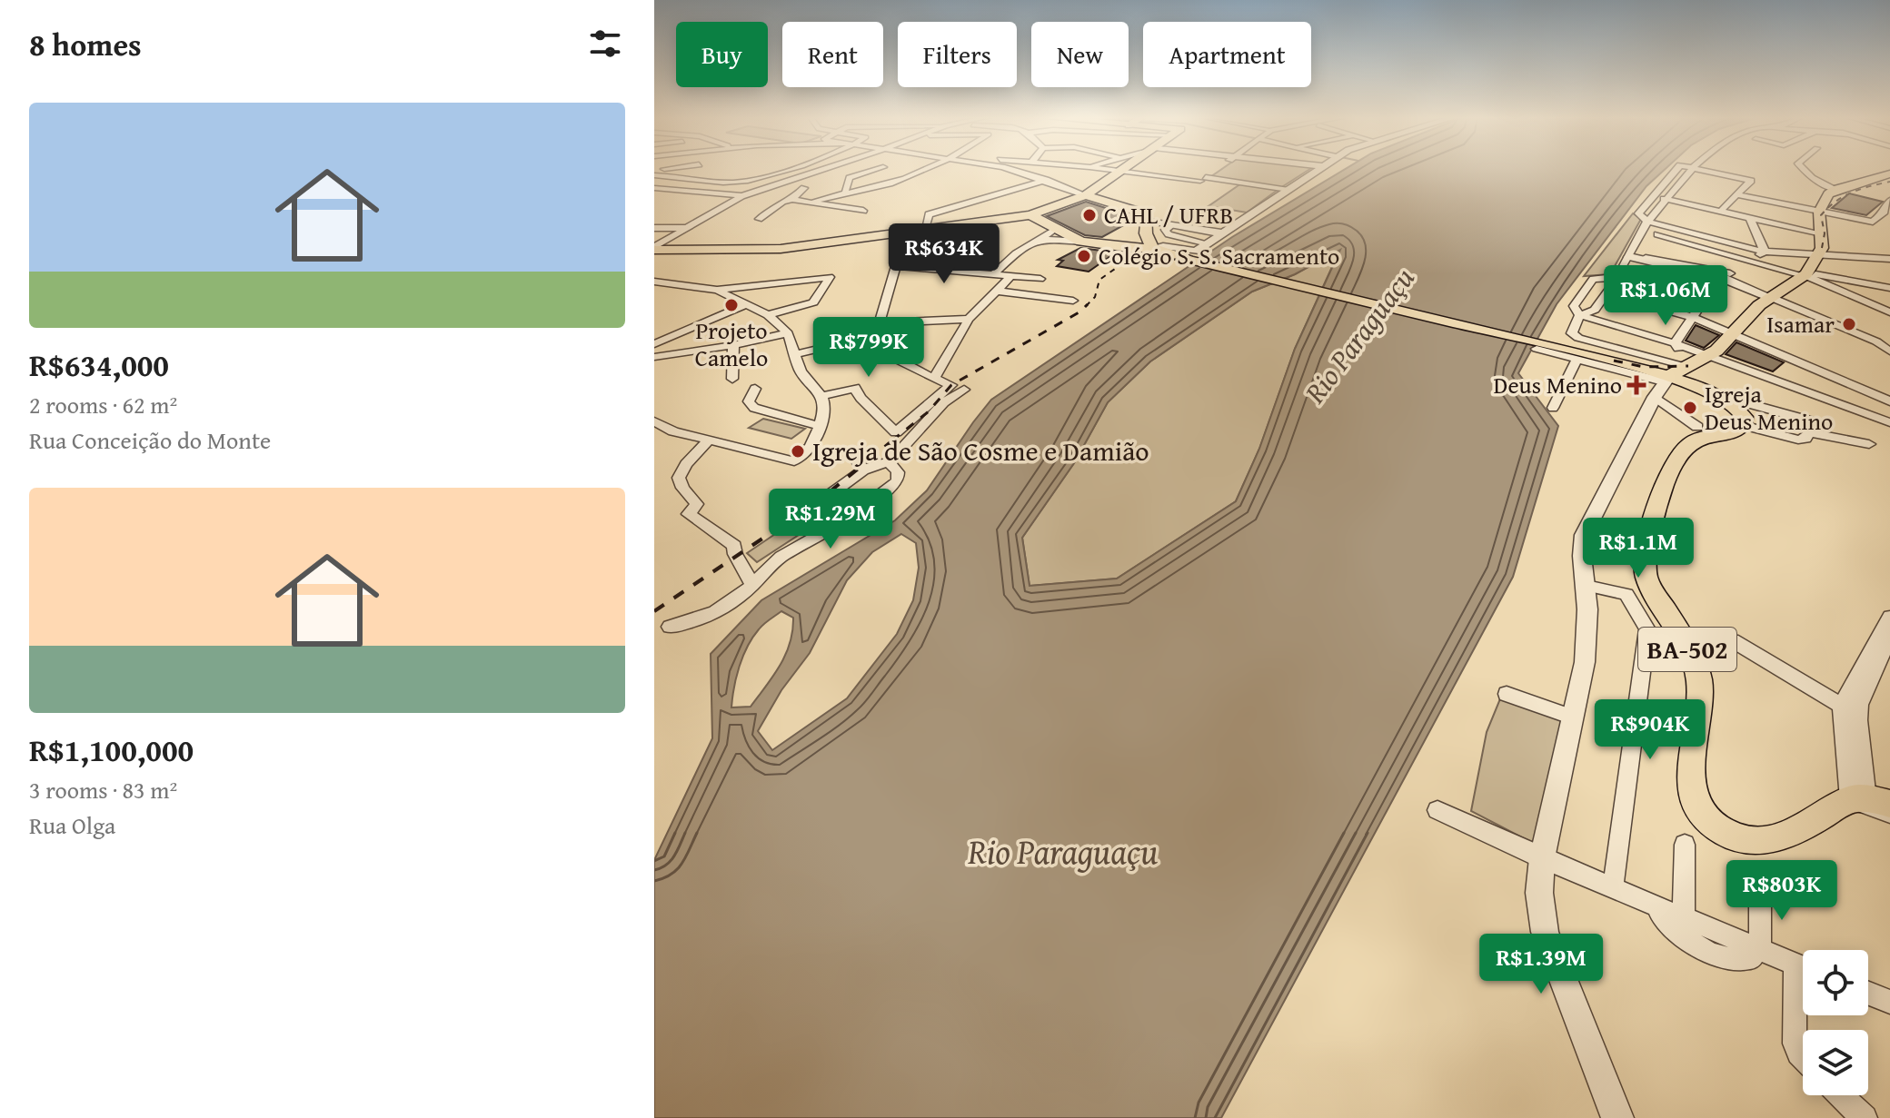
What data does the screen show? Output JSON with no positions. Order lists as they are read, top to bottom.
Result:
{
  "streets": {
    "main road": ["BA-502"]
  },
  "water": ["Rio Paraguaçu"],
  "places": {
    "other": [
      "CAHL / UFRB",
      "Colégio S. S. Sacramento",
      "Projeto Camelo",
      "Isamar",
      "Igreja Deus Menino",
      "Igreja de São Cosme e Damião"
    ],
    "health": ["Deus Menino"]
  },
  "page": {
    "heading": "8 homes",
    "chip": [
      "Buy",
      "Rent",
      "Filters",
      "New",
      "Apartment"
    ],
    "list": [
      {
        "name": "R$634,000",
        "note": "2 rooms · 62 m² · Rua Conceição do Monte"
      },
      {
        "name": "R$1,100,000",
        "note": "3 rooms · 83 m² · Rua Olga"
      }
    ],
    "price": [
      "R$634K",
      "R$1.06M",
      "R$799K",
      "R$1.29M",
      "R$1.1M",
      "R$904K",
      "R$803K",
      "R$1.39M"
    ]
  }
}
